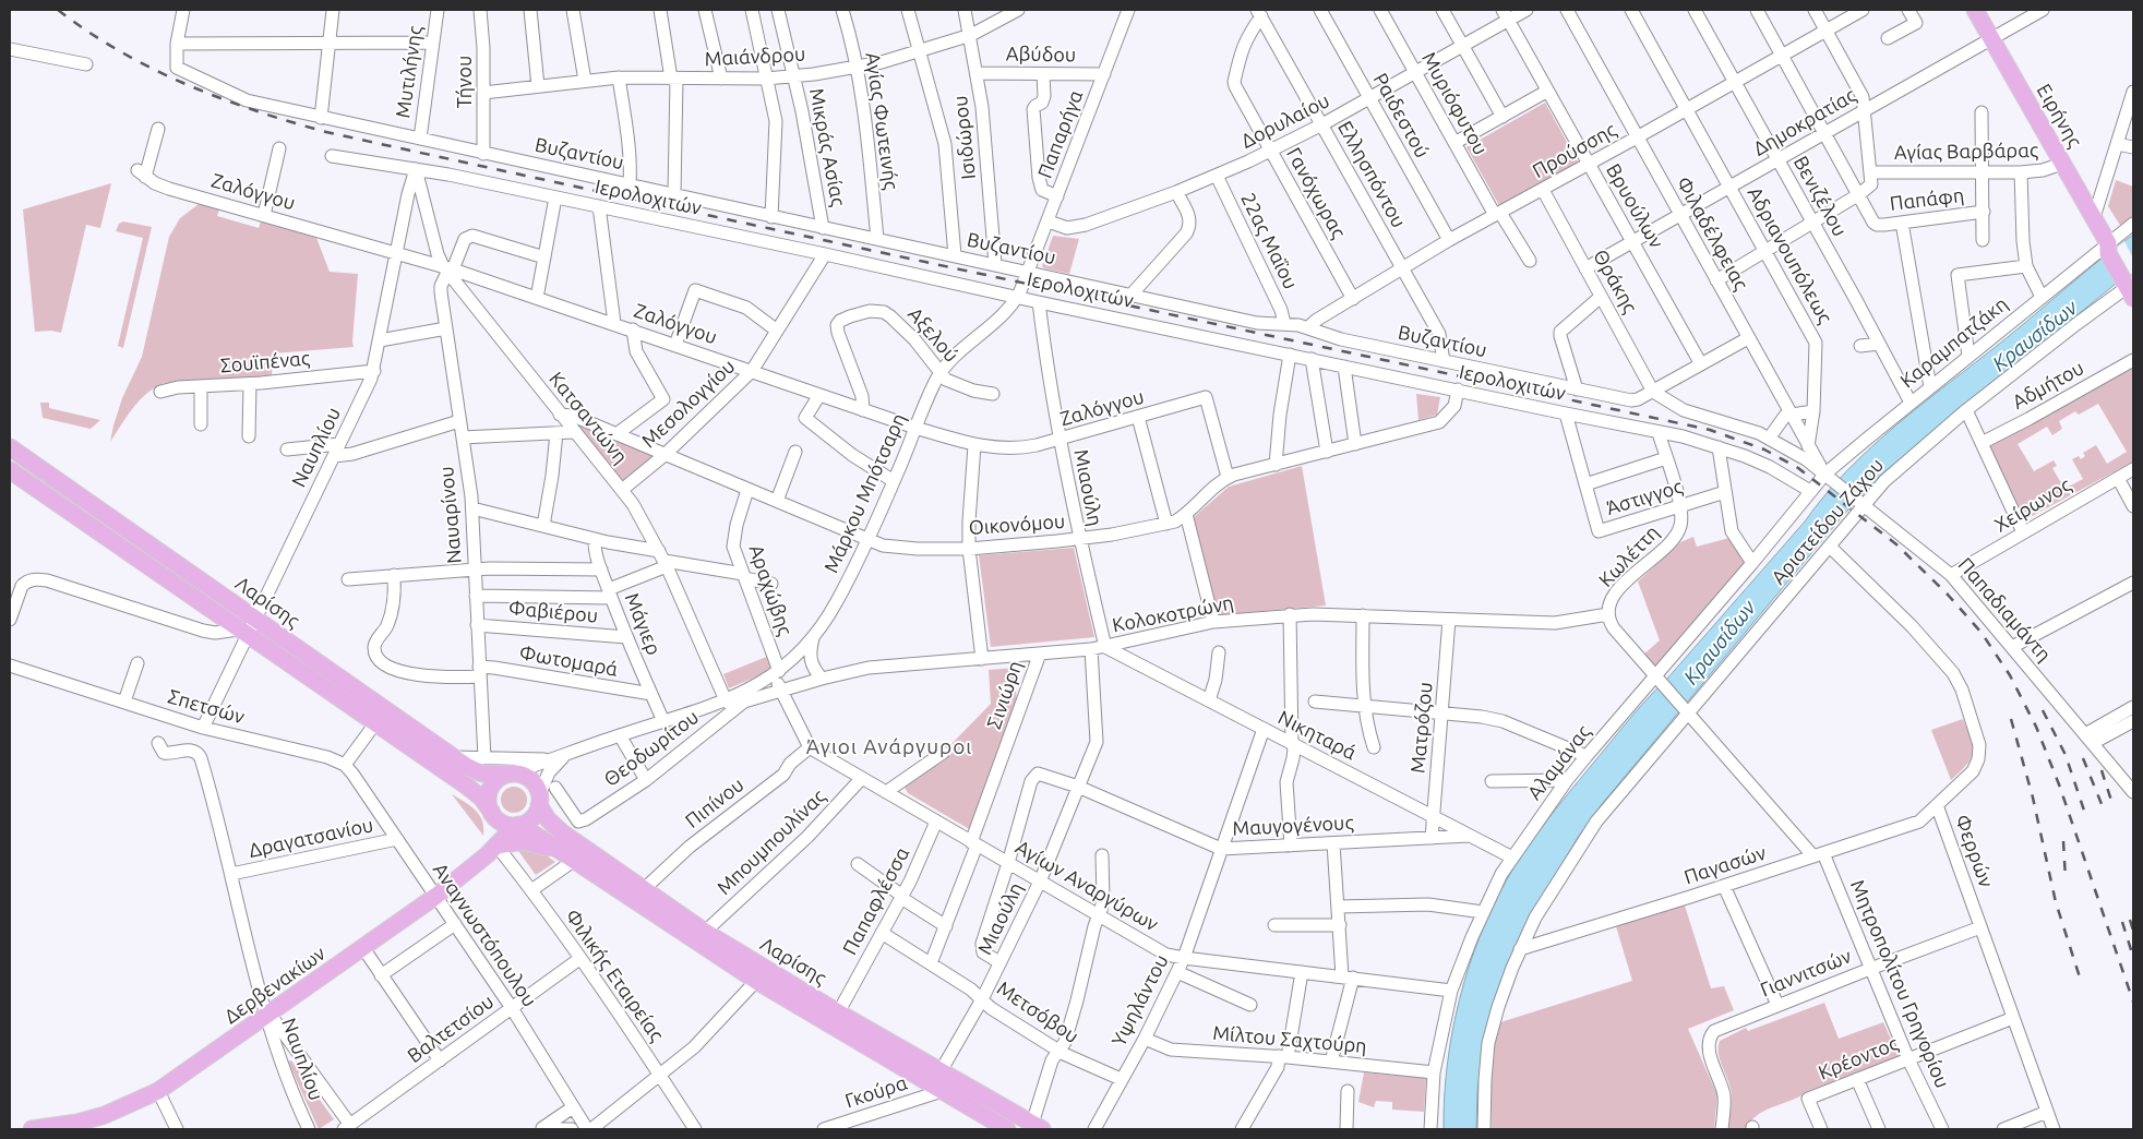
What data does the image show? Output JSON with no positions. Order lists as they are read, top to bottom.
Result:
{
  "streets": {
    "main road": ["Ειρήνης", "Λαρίσης", "Δερβενακίων"],
    "street": [
      "Αβύδου",
      "Μαιάνδρου",
      "Μυτιλήνης",
      "Τήνου",
      "Μυριόφυτου",
      "Ραιδεστού",
      "Αγίας Φωτεινής",
      "Δορυλαίου",
      "Δημοκρατίας",
      "Παπαρήγα",
      "Ισιδώρου",
      "Μικράς Ασίας",
      "Προύσσης",
      "Αγίας Βαρβάρας",
      "Βυζαντίου",
      "Ελλησπόντου",
      "Ζαλόγγου",
      "Γανόχωρας",
      "Βενιζέλου",
      "Ιερολοχιτών",
      "Παπάφη",
      "Βρυούλων",
      "Φιλαδέλφειας",
      "22ας Μαΐου",
      "Αδριανουπόλεως",
      "Θράκης",
      "Αξελού",
      "Καραμπατζάκη",
      "Σουϊπένας",
      "Αδμήτου",
      "Μεσολογγίου",
      "Κατσαντώνη",
      "Ναυπλίου",
      "Μιαούλη",
      "Μάρκου Μπότσαρη",
      "Άστιγγος",
      "Χείρωνος",
      "Ναυαρίνου",
      "Αριστείδου Ζάχου",
      "Οικονόμου",
      "Κωλέττη",
      "Αραχώβης",
      "Παπαδιαμάντη",
      "Φαβιέρου",
      "Κολοκοτρώνη",
      "Μάγιερ",
      "Φωτομαρά",
      "Σινιώρη",
      "Σπετσών",
      "Ματρόζου",
      "Νικηταρά",
      "Θεοδωρίτου",
      "Αλαμάνας",
      "Πιπίνου",
      "Μαυγογένους",
      "Δραγατσανίου",
      "Μπουμπουλίνας",
      "Φερρών",
      "Παγασών",
      "Αγίων Αναργύρων",
      "Παπαφλέσσα",
      "Αναγνωστόπουλου",
      "Γιαννιτσών",
      "Φιλικής Εταιρείας",
      "Μητροπολίτου Γρηγορίου",
      "Υψηλάντου",
      "Μετσόβου",
      "Βαλτετσίου",
      "Μίλτου Σαχτούρη",
      "Κρέοντος",
      "Γκούρα"
    ]
  },
  "crossings": [
    ["Αβύδου", "Παπαρήγα"],
    ["Αβύδου", "Ισιδώρου"],
    ["Μαιάνδρου", "Τήνου"],
    ["Μαιάνδρου", "Αγίας Φωτεινής"],
    ["Μαιάνδρου", "Ισιδώρου"],
    ["Μαιάνδρου", "Μικράς Ασίας"],
    ["Μυτιλήνης", "Βυζαντίου"],
    ["Τήνου", "Βυζαντίου"],
    ["Μυριόφυτου", "Δορυλαίου"],
    ["Μυριόφυτου", "Προύσσης"],
    ["Ραιδεστού", "Δορυλαίου"],
    ["Ραιδεστού", "Προύσσης"],
    ["Ειρήνης", "Δημοκρατίας"],
    ["Ειρήνης", "Αγίας Βαρβάρας"],
    ["Ειρήνης", "Καραμπατζάκη"],
    ["Ειρήνης", "Αριστείδου Ζάχου"],
    ["Αγίας Φωτεινής", "Βυζαντίου"],
    ["Δορυλαίου", "Παπαρήγα"],
    ["Δορυλαίου", "Ελλησπόντου"],
    ["Δορυλαίου", "Γανόχωρας"],
    ["Δορυλαίου", "Βρυούλων"],
    ["Δορυλαίου", "22ας Μαΐου"],
    ["Δημοκρατίας", "Βενιζέλου"],
    ["Δημοκρατίας", "Βρυούλων"],
    ["Δημοκρατίας", "Φιλαδέλφειας"],
    ["Δημοκρατίας", "Αδριανουπόλεως"],
    ["Δημοκρατίας", "Θράκης"],
    ["Παπαρήγα", "Βυζαντίου"],
    ["Παπαρήγα", "Μάρκου Μπότσαρη"],
    ["Ισιδώρου", "Βυζαντίου"],
    ["Μικράς Ασίας", "Βυζαντίου"],
    ["Προύσσης", "Βυζαντίου"],
    ["Προύσσης", "Ελλησπόντου"],
    ["Προύσσης", "Γανόχωρας"],
    ["Προύσσης", "Βενιζέλου"],
    ["Προύσσης", "Βρυούλων"],
    ["Προύσσης", "Φιλαδέλφειας"],
    ["Προύσσης", "Αδριανουπόλεως"],
    ["Προύσσης", "Θράκης"],
    ["Βυζαντίου", "Ελλησπόντου"],
    ["Βυζαντίου", "Βρυούλων"],
    ["Βυζαντίου", "Φιλαδέλφειας"],
    ["Βυζαντίου", "22ας Μαΐου"],
    ["Βυζαντίου", "Θράκης"],
    ["Βυζαντίου", "Μάρκου Μπότσαρη"],
    ["Ελλησπόντου", "Γανόχωρας"],
    ["Ζαλόγγου", "Αξελού"],
    ["Ζαλόγγου", "Μεσολογγίου"],
    ["Ζαλόγγου", "Κατσαντώνη"],
    ["Ζαλόγγου", "Ναυπλίου"],
    ["Ζαλόγγου", "Μιαούλη"],
    ["Ζαλόγγου", "Μάρκου Μπότσαρη"],
    ["Ζαλόγγου", "Ναυαρίνου"],
    ["Ζαλόγγου", "Οικονόμου"],
    ["Βενιζέλου", "Καραμπατζάκη"],
    ["Ιερολοχιτών", "Μεσολογγίου"],
    ["Ιερολοχιτών", "Κατσαντώνη"],
    ["Ιερολοχιτών", "Ναυπλίου"],
    ["Ιερολοχιτών", "Μιαούλη"],
    ["Ιερολοχιτών", "Μάρκου Μπότσαρη"],
    ["Ιερολοχιτών", "Άστιγγος"],
    ["Ιερολοχιτών", "Οικονόμου"],
    ["Ιερολοχιτών", "Κωλέττη"],
    ["Ιερολοχιτών", "Αλαμάνας"],
    ["Φιλαδέλφειας", "Αδριανουπόλεως"],
    ["Φιλαδέλφειας", "Καραμπατζάκη"],
    ["Φιλαδέλφειας", "Παπαδιαμάντη"],
    ["Φιλαδέλφειας", "Αλαμάνας"],
    ["Αξελού", "Μάρκου Μπότσαρη"],
    ["Καραμπατζάκη", "Παπαδιαμάντη"],
    ["Καραμπατζάκη", "Αλαμάνας"],
    ["Σουϊπένας", "Ναυπλίου"],
    ["Μεσολογγίου", "Κατσαντώνη"],
    ["Μεσολογγίου", "Οικονόμου"],
    ["Κατσαντώνη", "Ναυπλίου"],
    ["Κατσαντώνη", "Μάρκου Μπότσαρη"],
    ["Κατσαντώνη", "Ναυαρίνου"],
    ["Κατσαντώνη", "Οικονόμου"],
    ["Ναυπλίου", "Λαρίσης"],
    ["Ναυπλίου", "Σπετσών"],
    ["Ναυπλίου", "Δραγατσανίου"],
    ["Ναυπλίου", "Δερβενακίων"],
    ["Ναυπλίου", "Βαλτετσίου"],
    ["Μιαούλη", "Οικονόμου"],
    ["Μιαούλη", "Λαρίσης"],
    ["Μιαούλη", "Κολοκοτρώνη"],
    ["Μιαούλη", "Νικηταρά"],
    ["Μιαούλη", "Μαυγογένους"],
    ["Μιαούλη", "Αγίων Αναργύρων"],
    ["Μιαούλη", "Μετσόβου"],
    ["Μάρκου Μπότσαρη", "Οικονόμου"],
    ["Μάρκου Μπότσαρη", "Αραχώβης"],
    ["Μάρκου Μπότσαρη", "Λαρίσης"],
    ["Μάρκου Μπότσαρη", "Κολοκοτρώνη"],
    ["Μάρκου Μπότσαρη", "Μάγιερ"],
    ["Μάρκου Μπότσαρη", "Θεοδωρίτου"],
    ["Μάρκου Μπότσαρη", "Δερβενακίων"],
    ["Άστιγγος", "Κωλέττη"],
    ["Χείρωνος", "Παπαδιαμάντη"],
    ["Ναυαρίνου", "Φαβιέρου"],
    ["Ναυαρίνου", "Φωτομαρά"],
    ["Αριστείδου Ζάχου", "Κωλέττη"],
    ["Αριστείδου Ζάχου", "Παπαδιαμάντη"],
    ["Αριστείδου Ζάχου", "Φερρών"],
    ["Αριστείδου Ζάχου", "Παγασών"],
    ["Αριστείδου Ζάχου", "Μητροπολίτου Γρηγορίου"],
    ["Οικονόμου", "Αραχώβης"],
    ["Κωλέττη", "Κολοκοτρώνη"],
    ["Κωλέττη", "Αλαμάνας"],
    ["Κωλέττη", "Μητροπολίτου Γρηγορίου"],
    ["Λαρίσης", "Πιπίνου"],
    ["Λαρίσης", "Μπουμπουλίνας"],
    ["Λαρίσης", "Παπαφλέσσα"],
    ["Λαρίσης", "Δερβενακίων"],
    ["Λαρίσης", "Γκούρα"],
    ["Παπαδιαμάντη", "Αλαμάνας"],
    ["Φαβιέρου", "Μάγιερ"],
    ["Κολοκοτρώνη", "Σινιώρη"],
    ["Κολοκοτρώνη", "Ματρόζου"],
    ["Κολοκοτρώνη", "Νικηταρά"],
    ["Μάγιερ", "Φωτομαρά"],
    ["Σινιώρη", "Αγίων Αναργύρων"],
    ["Σινιώρη", "Μετσόβου"],
    ["Σπετσών", "Αναγνωστόπουλου"],
    ["Ματρόζου", "Νικηταρά"],
    ["Ματρόζου", "Μαυγογένους"],
    ["Νικηταρά", "Αλαμάνας"],
    ["Νικηταρά", "Μαυγογένους"],
    ["Νικηταρά", "Υψηλάντου"],
    ["Αλαμάνας", "Αγίων Αναργύρων"],
    ["Αλαμάνας", "Μίλτου Σαχτούρη"],
    ["Πιπίνου", "Αγίων Αναργύρων"],
    ["Μαυγογένους", "Αγίων Αναργύρων"],
    ["Μαυγογένους", "Υψηλάντου"],
    ["Δραγατσανίου", "Αναγνωστόπουλου"],
    ["Μπουμπουλίνας", "Αγίων Αναργύρων"],
    ["Φερρών", "Παγασών"],
    ["Φερρών", "Γιαννιτσών"],
    ["Φερρών", "Κρέοντος"],
    ["Παγασών", "Μητροπολίτου Γρηγορίου"],
    ["Αγίων Αναργύρων", "Παπαφλέσσα"],
    ["Αγίων Αναργύρων", "Υψηλάντου"],
    ["Παπαφλέσσα", "Μετσόβου"],
    ["Αναγνωστόπουλου", "Δερβενακίων"],
    ["Αναγνωστόπουλου", "Βαλτετσίου"],
    ["Γιαννιτσών", "Μητροπολίτου Γρηγορίου"],
    ["Φιλικής Εταιρείας", "Δερβενακίων"],
    ["Φιλικής Εταιρείας", "Βαλτετσίου"],
    ["Μητροπολίτου Γρηγορίου", "Κρέοντος"],
    ["Υψηλάντου", "Μετσόβου"],
    ["Υψηλάντου", "Μίλτου Σαχτούρη"]
  ],
  "districts": ["Άγιοι Ανάργυροι"],
  "water": ["Κραυσίδων"]
}
